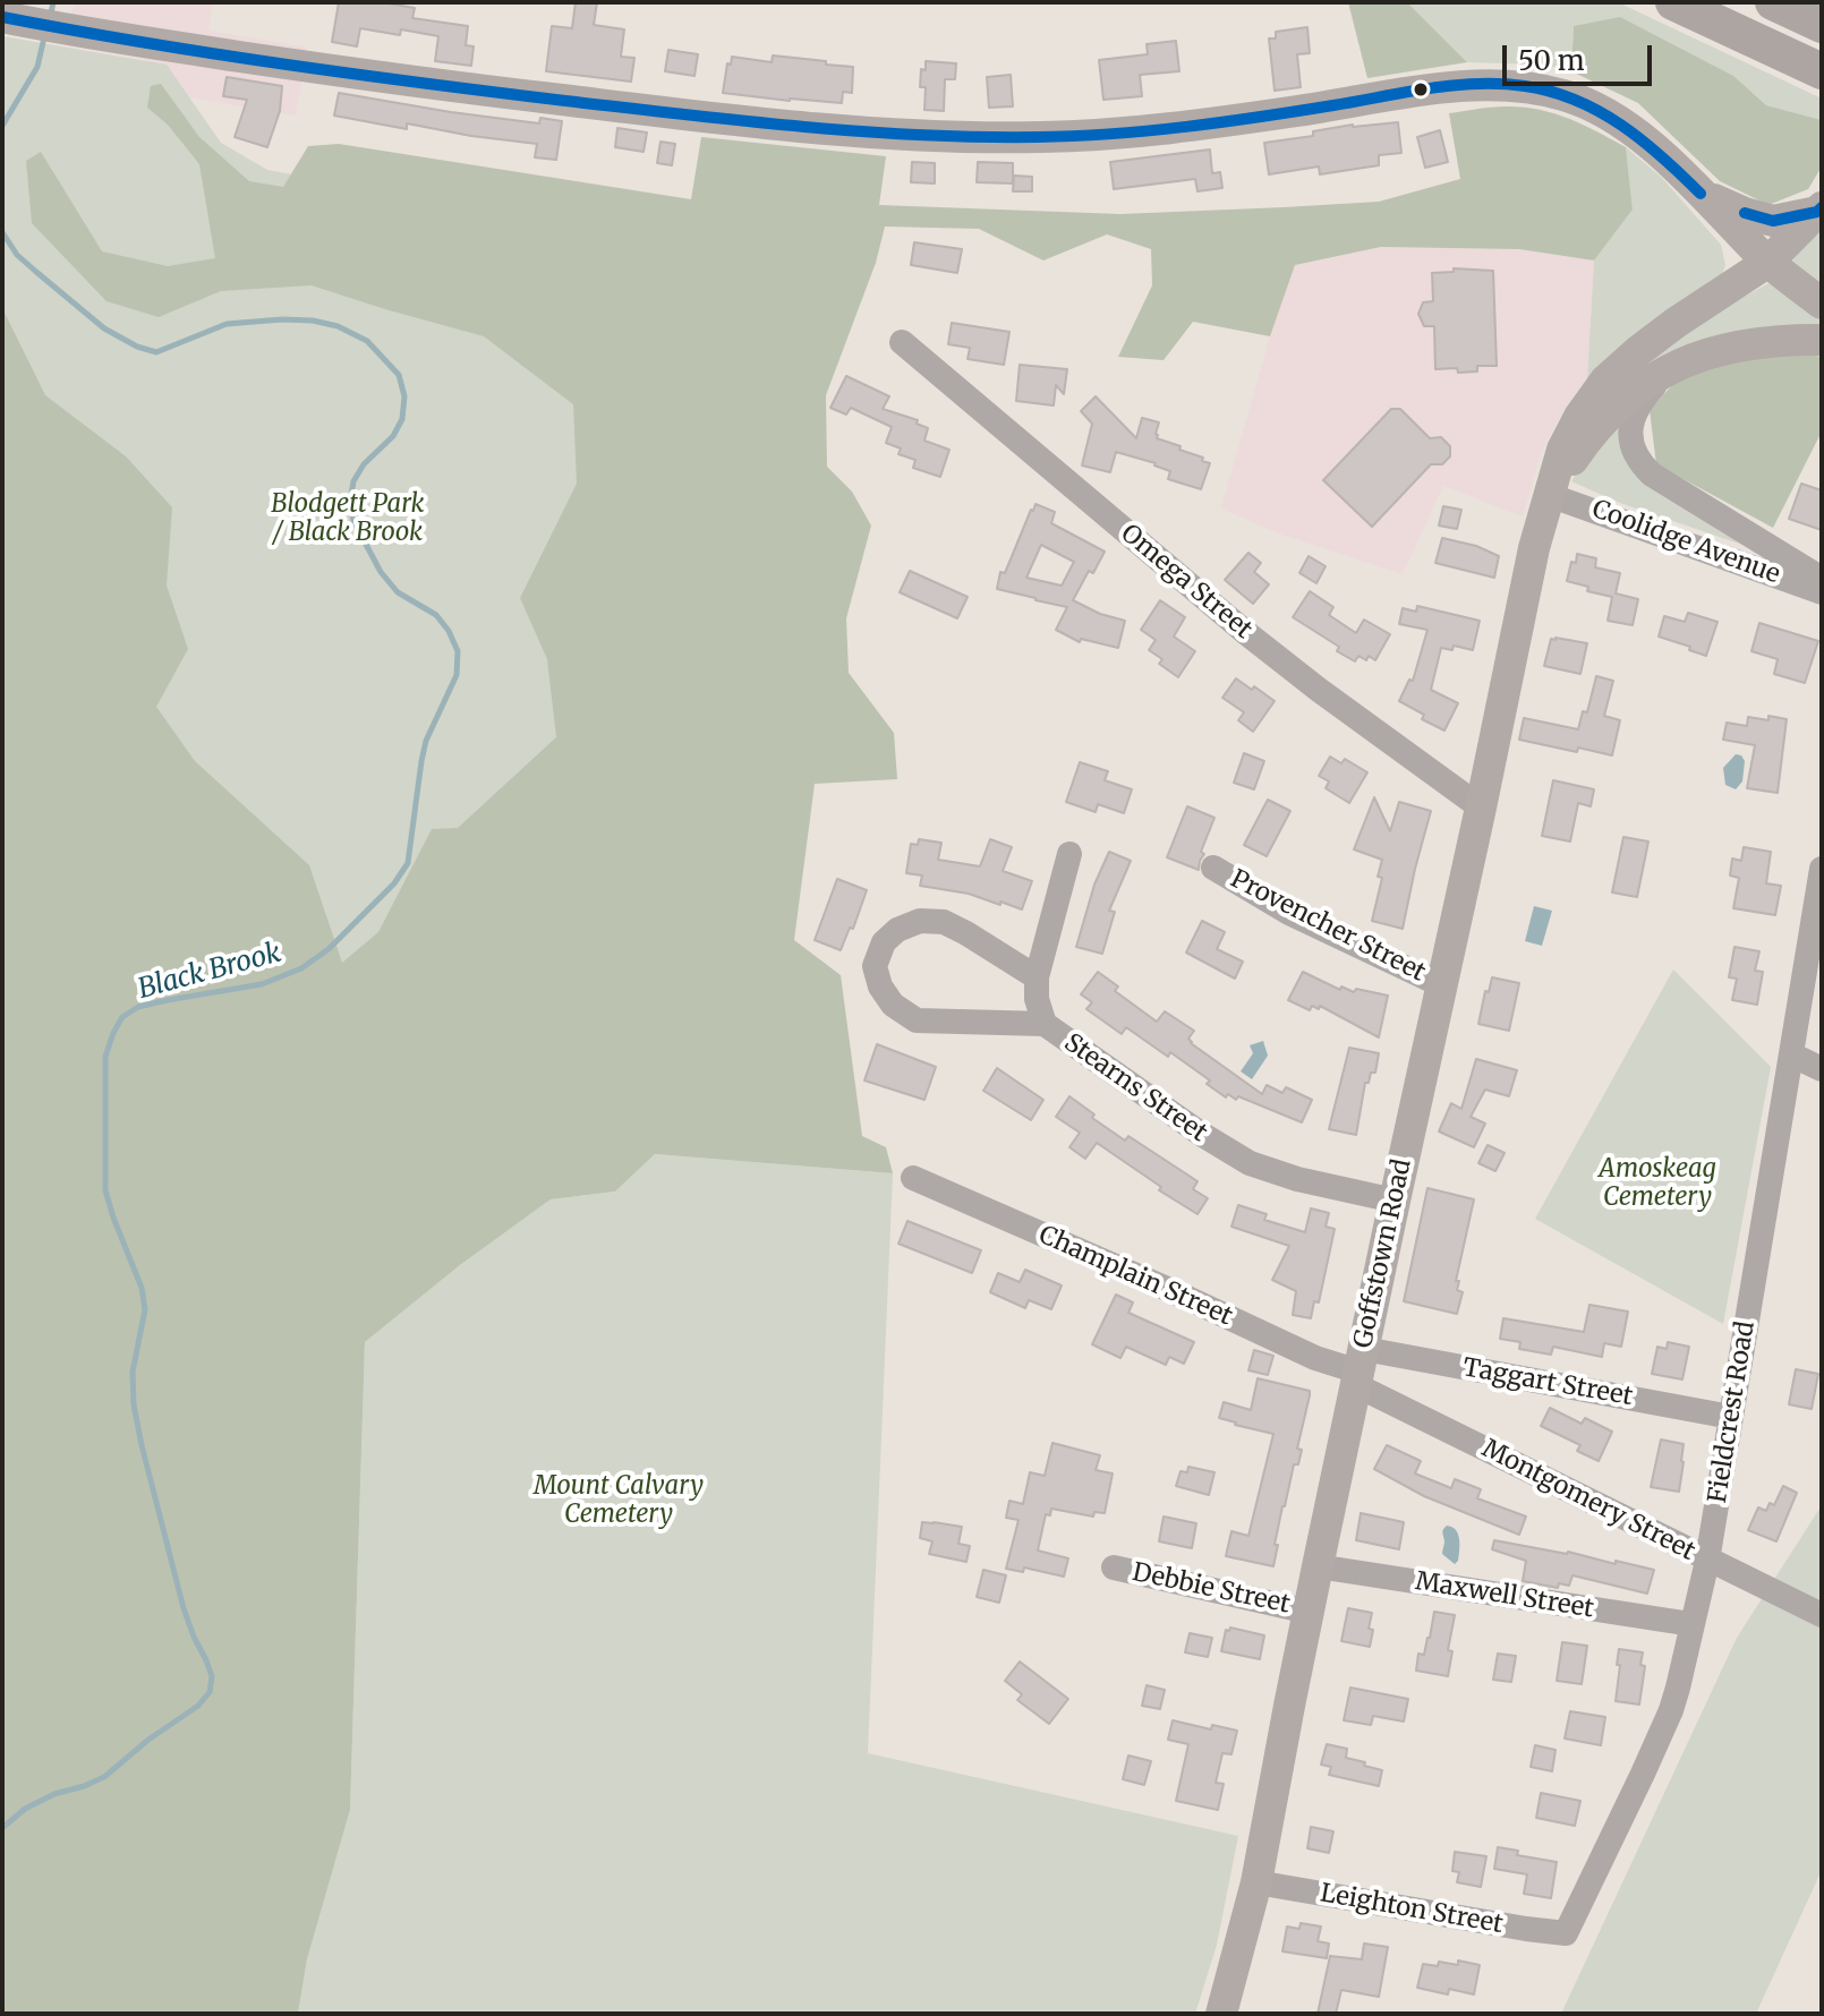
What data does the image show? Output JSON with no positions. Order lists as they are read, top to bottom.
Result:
{
  "streets": {
    "main road": ["Goffstown Road"],
    "street": [
      "Coolidge Avenue",
      "Omega Street",
      "Provencher Street",
      "Stearns Street",
      "Champlain Street",
      "Taggart Street",
      "Fieldcrest Road",
      "Montgomery Street",
      "Debbie Street",
      "Maxwell Street",
      "Leighton Street"
    ]
  },
  "crossings": [
    ["Coolidge Avenue", "Goffstown Road"],
    ["Omega Street", "Goffstown Road"],
    ["Provencher Street", "Goffstown Road"],
    ["Stearns Street", "Goffstown Road"],
    ["Goffstown Road", "Champlain Street"],
    ["Goffstown Road", "Taggart Street"],
    ["Goffstown Road", "Montgomery Street"],
    ["Goffstown Road", "Debbie Street"],
    ["Goffstown Road", "Maxwell Street"],
    ["Goffstown Road", "Leighton Street"],
    ["Champlain Street", "Taggart Street"],
    ["Champlain Street", "Montgomery Street"],
    ["Taggart Street", "Fieldcrest Road"],
    ["Taggart Street", "Montgomery Street"],
    ["Fieldcrest Road", "Montgomery Street"],
    ["Fieldcrest Road", "Maxwell Street"],
    ["Fieldcrest Road", "Leighton Street"]
  ],
  "water": ["Black Brook"],
  "parks": ["Blodgett Park / Black Brook", "Amoskeag Cemetery", "Mount Calvary Cemetery"],
  "scale_bar": "50 m"
}
